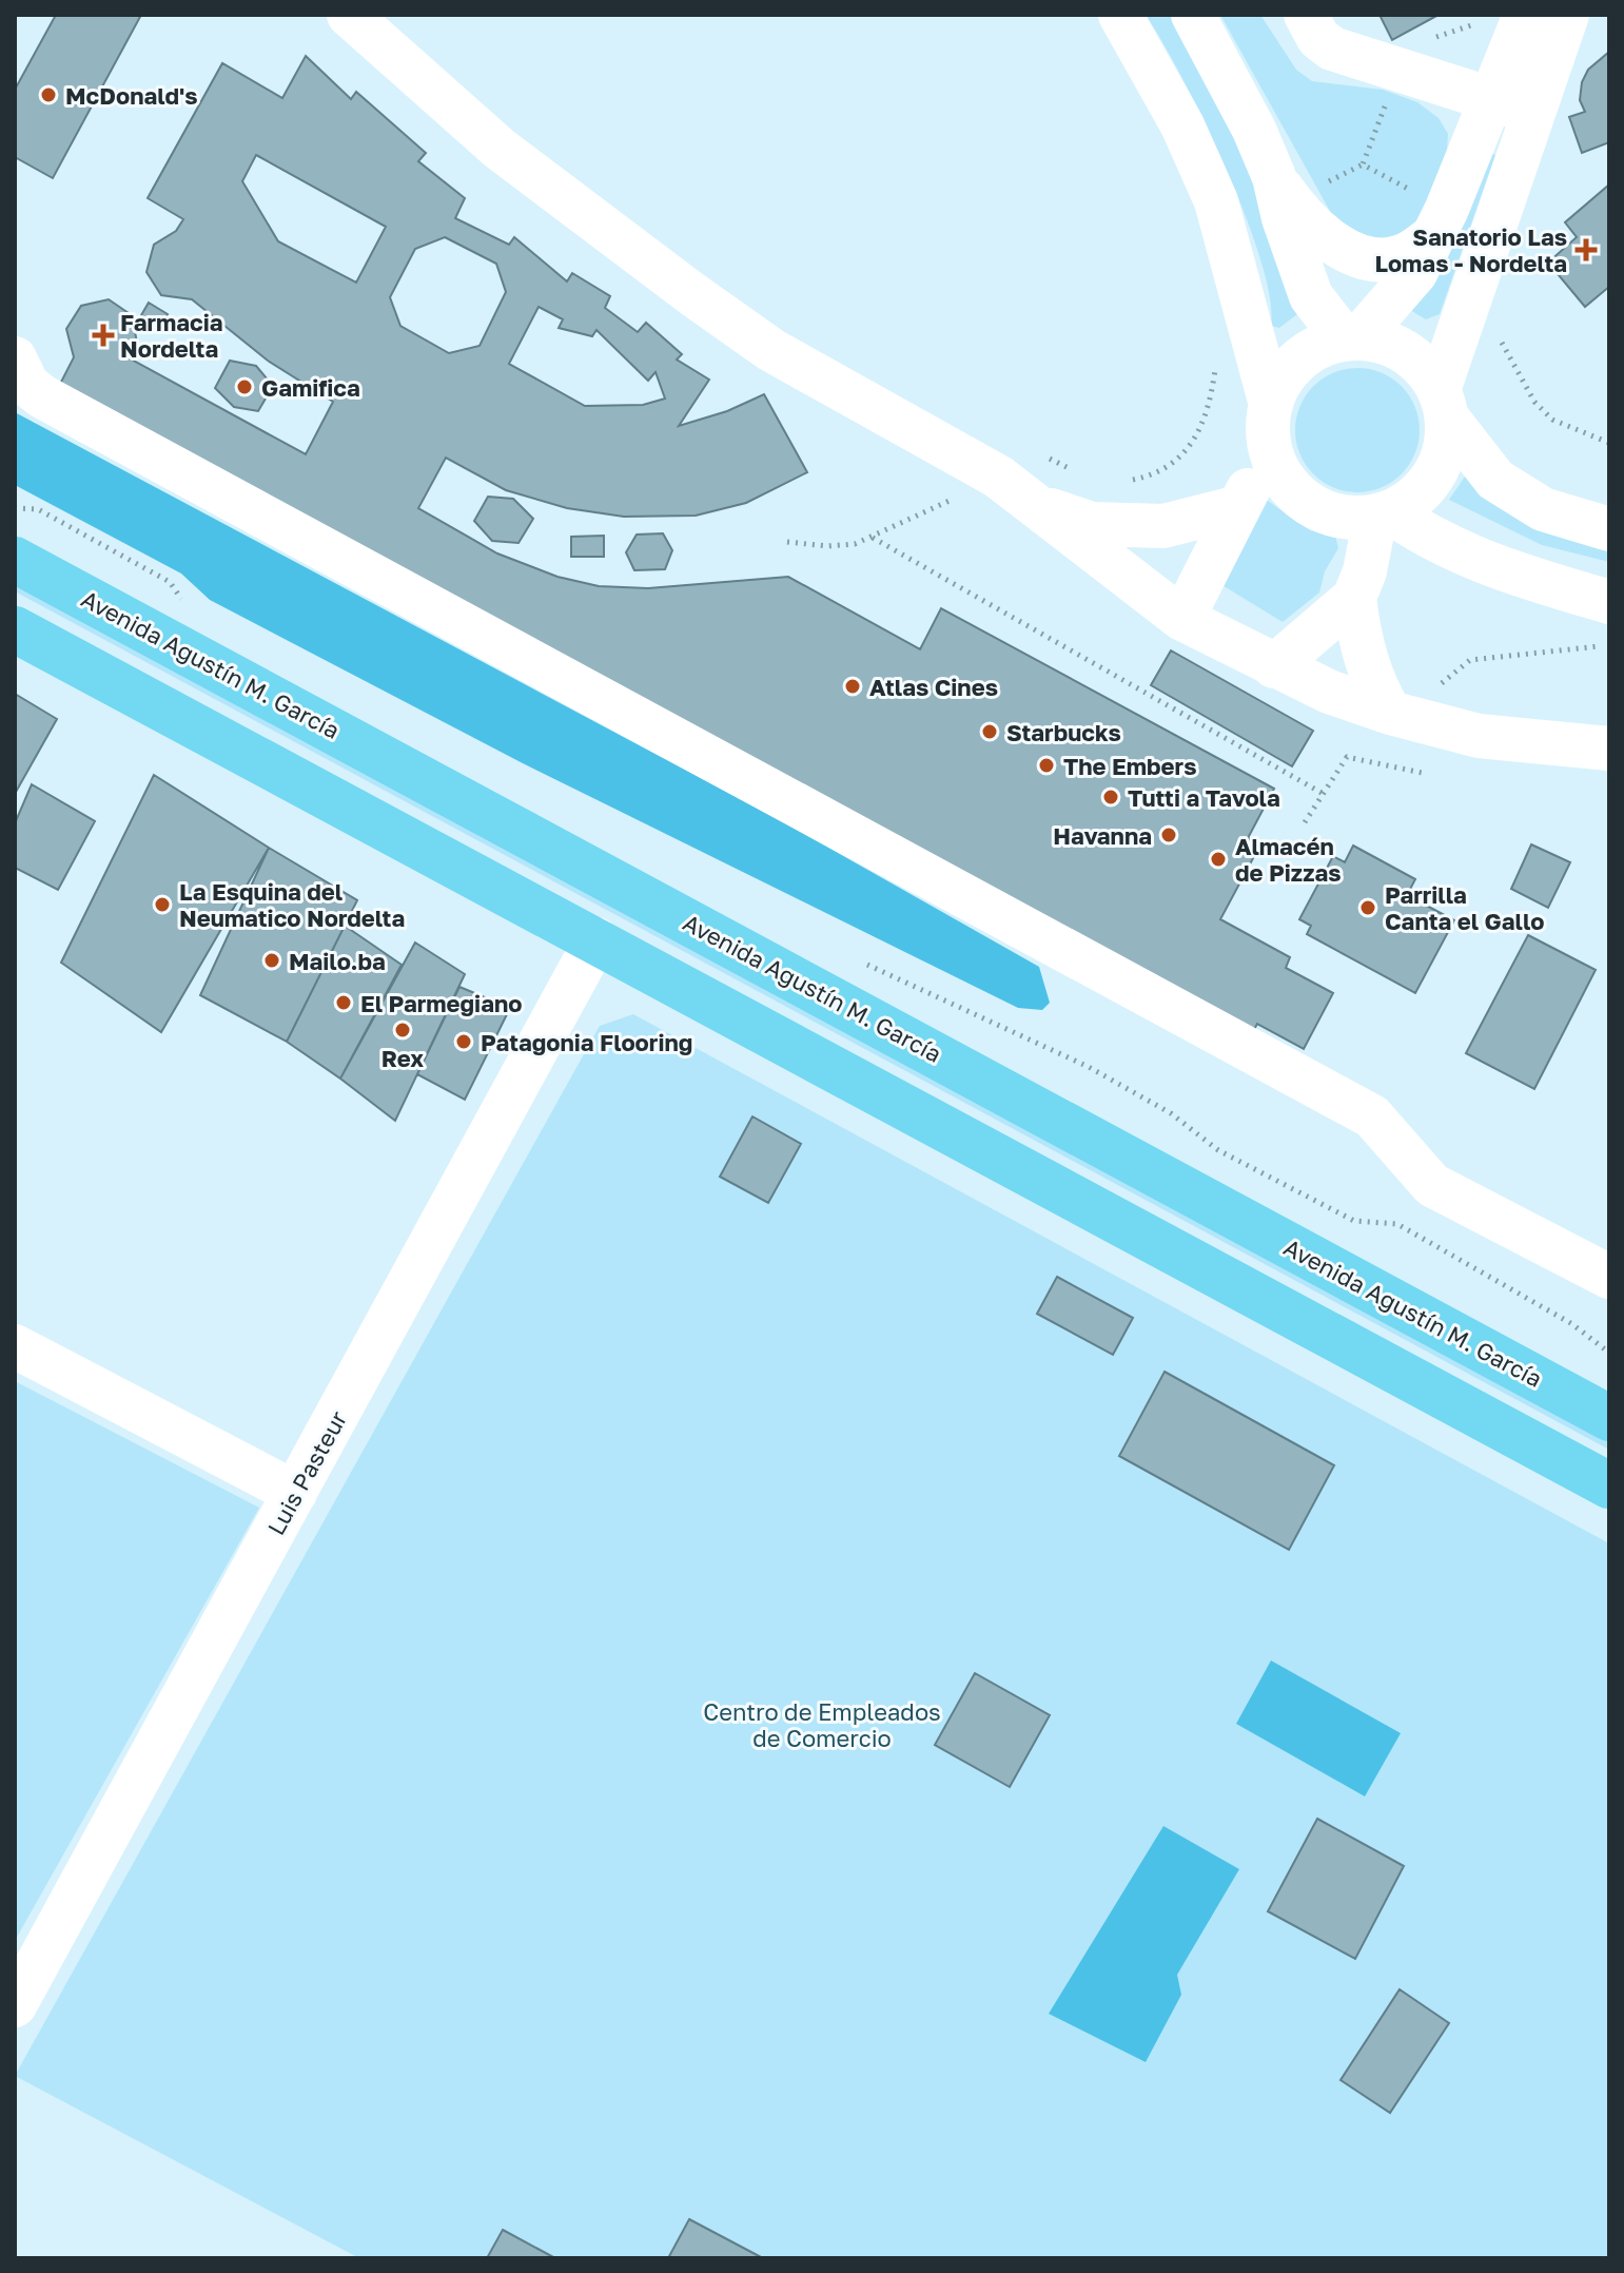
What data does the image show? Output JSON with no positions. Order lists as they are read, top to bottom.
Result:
{
  "streets": {
    "main road": ["Avenida Agustín M. García"],
    "street": ["Luis Pasteur"]
  },
  "parks": ["Centro de Empleados de Comercio"],
  "places": {
    "other": [
      "McDonald's",
      "Gamifica",
      "Atlas Cines",
      "Starbucks",
      "The Embers",
      "Tutti a Tavola",
      "Havanna",
      "Almacén de Pizzas",
      "La Esquina del Neumatico Nordelta",
      "Parrilla Canta el Gallo",
      "Mailo.ba",
      "El Parmegiano",
      "Rex",
      "Patagonia Flooring"
    ],
    "health": ["Sanatorio Las Lomas - Nordelta", "Farmacia Nordelta"]
  }
}
